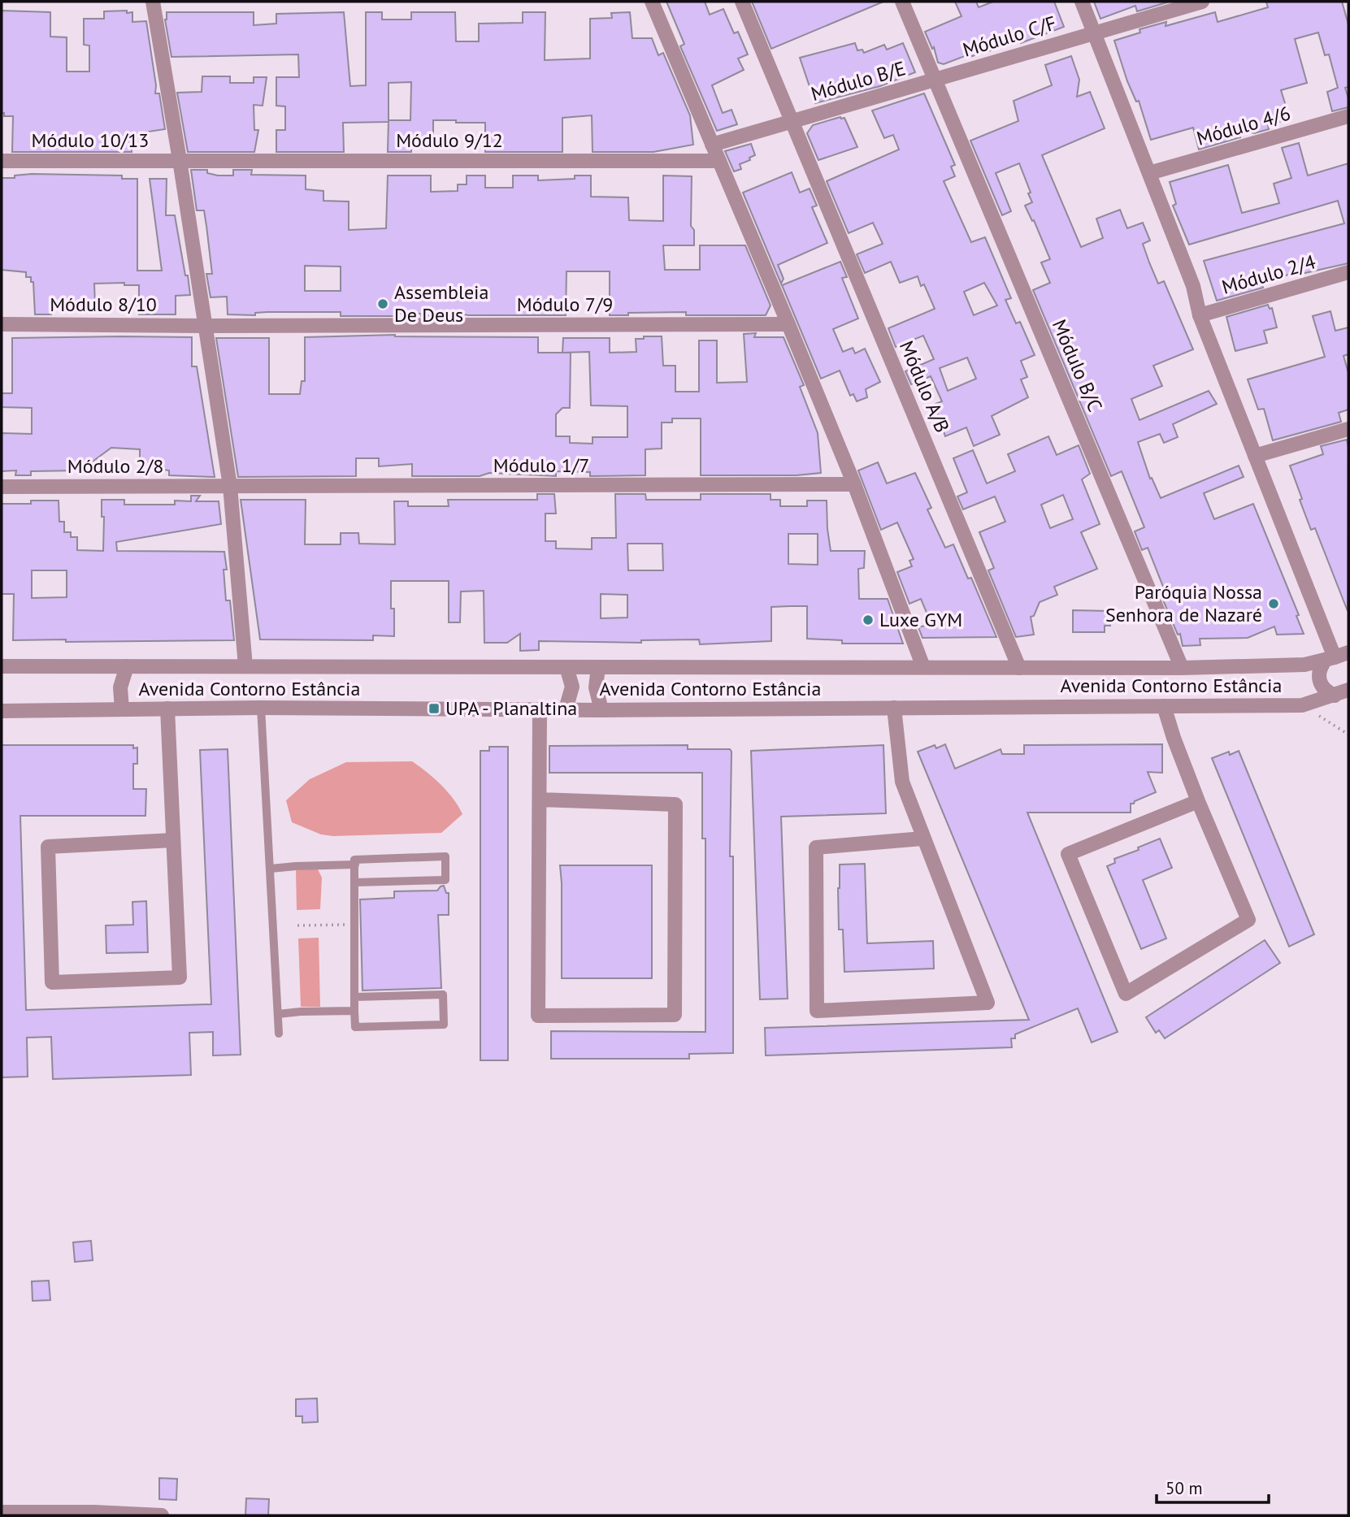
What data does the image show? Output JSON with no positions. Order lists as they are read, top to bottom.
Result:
{
  "streets": {
    "street": [
      "Módulo C/F",
      "Módulo B/E",
      "Módulo 4/6",
      "Módulo 10/13",
      "Módulo 9/12",
      "Módulo 2/4",
      "Módulo 8/10",
      "Módulo 7/9",
      "Módulo B/C",
      "Módulo A/B",
      "Módulo 1/7",
      "Módulo 2/8",
      "Avenida Contorno Estância"
    ]
  },
  "crossings": [
    ["Módulo C/F", "Módulo B/E"],
    ["Módulo C/F", "Módulo B/C"],
    ["Módulo B/E", "Módulo B/C"],
    ["Módulo B/E", "Módulo A/B"],
    ["Módulo 10/13", "Módulo 9/12"],
    ["Módulo 8/10", "Módulo 7/9"],
    ["Módulo B/C", "Avenida Contorno Estância"],
    ["Módulo A/B", "Avenida Contorno Estância"],
    ["Módulo 1/7", "Módulo 2/8"]
  ],
  "places": {
    "other": ["Assembleia De Deus", "Paróquia Nossa Senhora de Nazaré", "Luxe GYM"],
    "transit": ["UPA - Planaltina"]
  },
  "scale_bar": "50 m"
}
